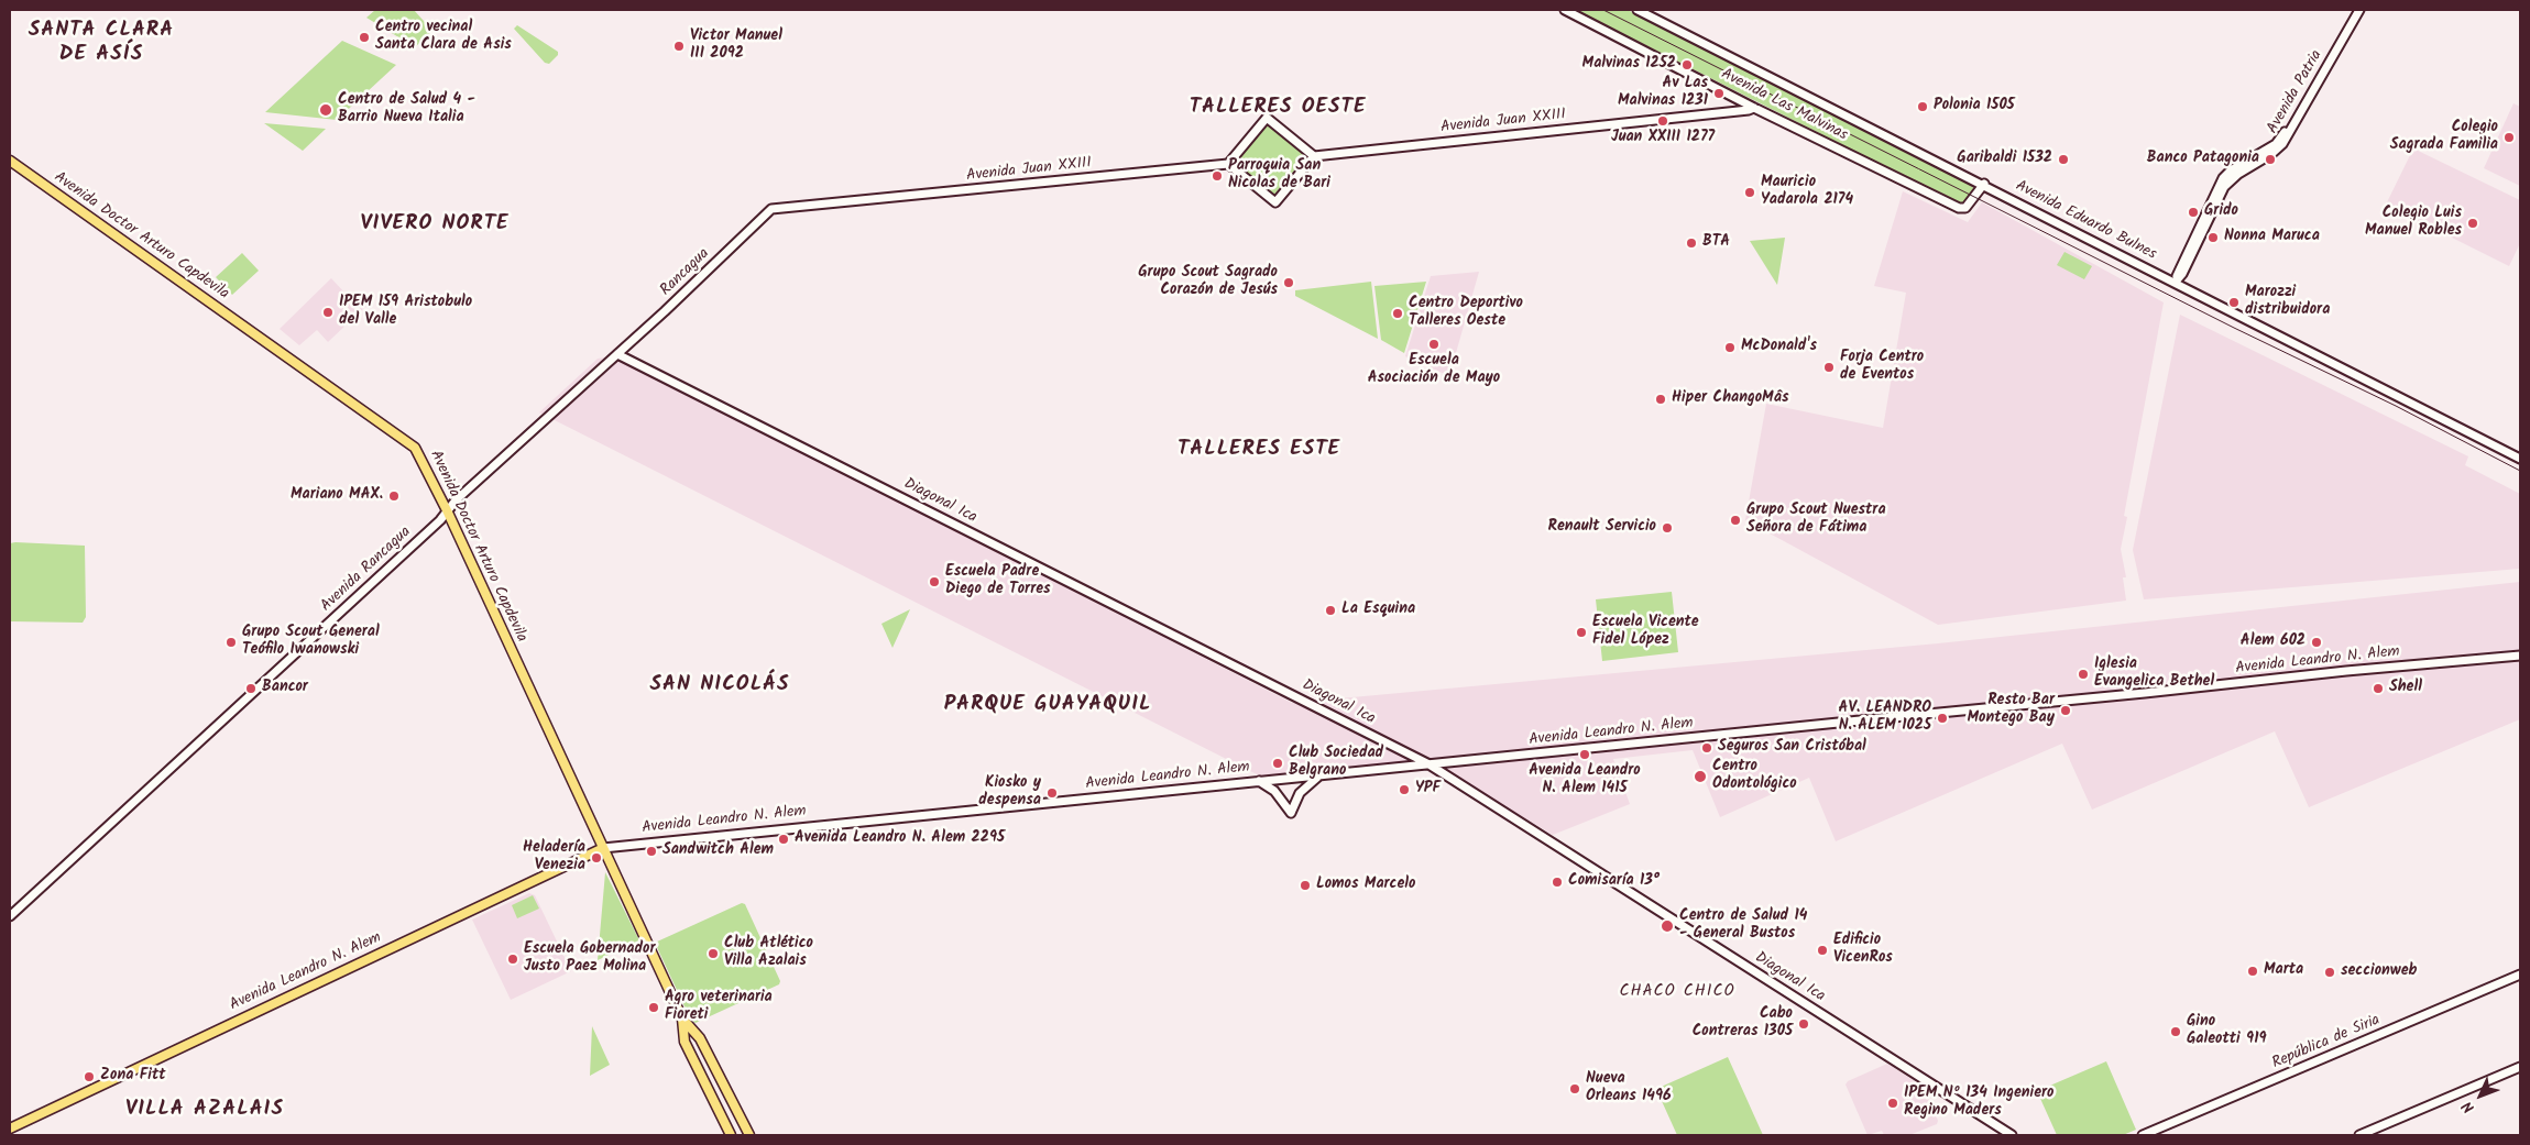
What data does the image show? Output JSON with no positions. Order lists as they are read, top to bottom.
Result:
{
  "streets": {
    "main road": [
      "Avenida Patria",
      "Avenida Las Malvinas",
      "Avenida Juan XXIII",
      "Avenida Eduardo Bulnes",
      "Avenida Doctor Arturo Capdevila",
      "Rancagua",
      "Diagonal Ica",
      "Avenida Rancagua",
      "Avenida Leandro N. Alem",
      "República de Siria"
    ]
  },
  "crossings": [
    ["Avenida Patria", "Avenida Eduardo Bulnes"],
    ["Avenida Las Malvinas", "Avenida Juan XXIII"],
    ["Avenida Las Malvinas", "Avenida Eduardo Bulnes"],
    ["Avenida Juan XXIII", "Rancagua"],
    ["Avenida Doctor Arturo Capdevila", "Avenida Rancagua"],
    ["Avenida Doctor Arturo Capdevila", "Avenida Leandro N. Alem"],
    ["Rancagua", "Diagonal Ica"],
    ["Rancagua", "Avenida Rancagua"],
    ["Diagonal Ica", "Avenida Rancagua"],
    ["Diagonal Ica", "Avenida Leandro N. Alem"]
  ],
  "districts": [
    "SANTA CLARA DE ASÍS",
    "TALLERES OESTE",
    "VIVERO NORTE",
    "TALLERES ESTE",
    "SAN NICOLÁS",
    "PARQUE GUAYAQUIL",
    "CHACO CHICO",
    "VILLA AZALAIS"
  ],
  "places": [
    "Centro vecinal Santa Clara de Asis",
    "Victor Manuel III 2092",
    "Malvinas 1252",
    "Av Las Malvinas 1231",
    "Polonia 1505",
    "Centro de Salud 4 - Barrio Nueva Italia",
    "Juan XXIII 1277",
    "Colegio Sagrada Familia",
    "Garibaldi 1532",
    "Banco Patagonia",
    "Parroquia San Nicolas de Bari",
    "Mauricio Yadarola 2174",
    "Grido",
    "Colegio Luis Manuel Robles",
    "Nonna Maruca",
    "BTA",
    "Grupo Scout Sagrado Corazón de Jesús",
    "Marozzi distribuidora",
    "IPEM 159 Aristobulo del Valle",
    "Centro Deportivo Talleres Oeste",
    "Escuela Asociación de Mayo",
    "McDonald's",
    "Forja Centro de Eventos",
    "Hiper ChangoMâs",
    "Mariano MAX.",
    "Grupo Scout Nuestra Señora de Fátima",
    "Renault Servicio",
    "Escuela Padre Diego de Torres",
    "La Esquina",
    "Escuela Vicente Fidel López",
    "Grupo Scout General Teófilo Iwanowski",
    "Alem 602",
    "Iglesia Evangelica Bethel",
    "Bancor",
    "Shell",
    "Resto Bar Montego Bay",
    "AV. LEANDRO N. ALEM 1025",
    "Seguros San Cristóbal",
    "Avenida Leandro N. Alem 1415",
    "Club Sociedad Belgrano",
    "Centro Odontológico",
    "YPF",
    "Kiosko y despensa",
    "Avenida Leandro N. Alem 2295",
    "Sandwitch Alem",
    "Heladería Venezia",
    "Comisaría 13°",
    "Lomos Marcelo",
    "Centro de Salud 14 - General Bustos",
    "Edificio VicenRos",
    "Club Atlético Villa Azalais",
    "Escuela Gobernador Justo Paez Molina",
    "Marta",
    "seccionweb",
    "Agro veterinaria Fioreti",
    "Cabo Contreras 1305",
    "Gino Galeotti 919",
    "Zona Fitt",
    "Nueva Orleans 1496",
    "IPEM Nº 134 Ingeniero Regino Maders"
  ],
  "north": "bottom left"
}
